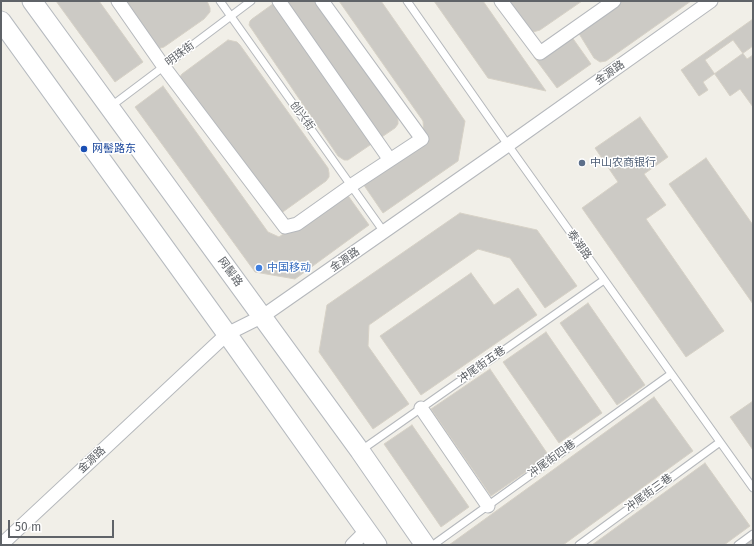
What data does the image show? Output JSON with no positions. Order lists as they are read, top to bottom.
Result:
{
  "streets": {
    "main road": ["网髻路"],
    "street": ["金源路"],
    "lane": [
      "明珠街",
      "创兴街",
      "泰湖路",
      "冲尾街五巷",
      "冲尾街四巷",
      "冲尾街三巷"
    ]
  },
  "crossings": [
    ["明珠街", "创兴街"],
    ["明珠街", "网髻路"],
    ["金源路", "创兴街"],
    ["金源路", "泰湖路"],
    ["金源路", "网髻路"],
    ["泰湖路", "冲尾街五巷"],
    ["泰湖路", "冲尾街四巷"],
    ["泰湖路", "冲尾街三巷"],
    ["网髻路", "冲尾街五巷"]
  ],
  "places": ["网髻路东", "中山农商银行", "中国移动"],
  "scale_bar": "50 m"
}
